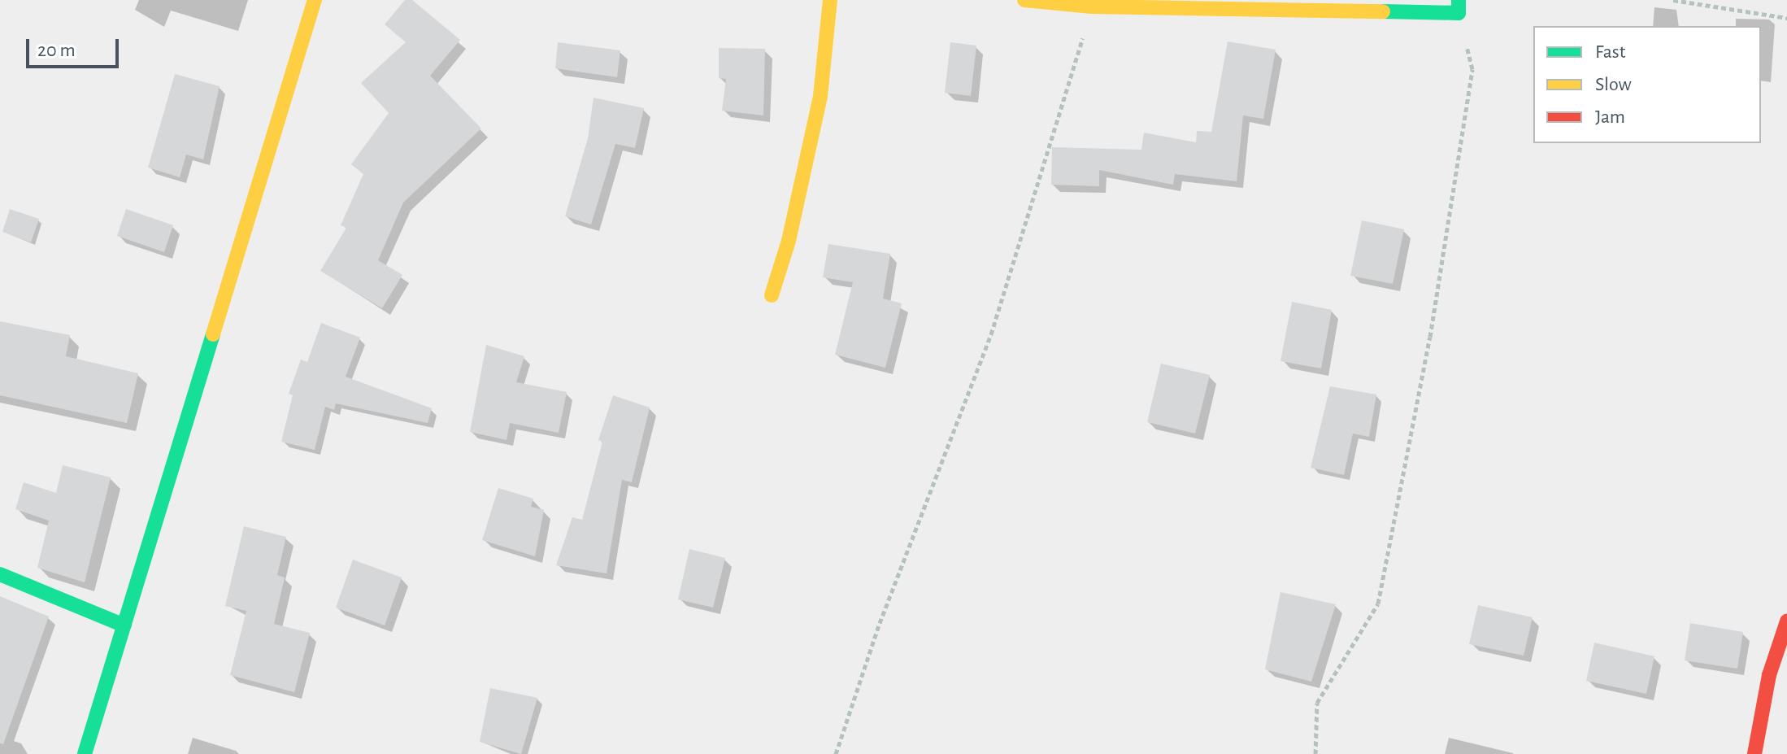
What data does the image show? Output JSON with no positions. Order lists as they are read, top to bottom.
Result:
{
  "legend": ["Fast", "Slow", "Jam"],
  "scale_bar": "20 m"
}
